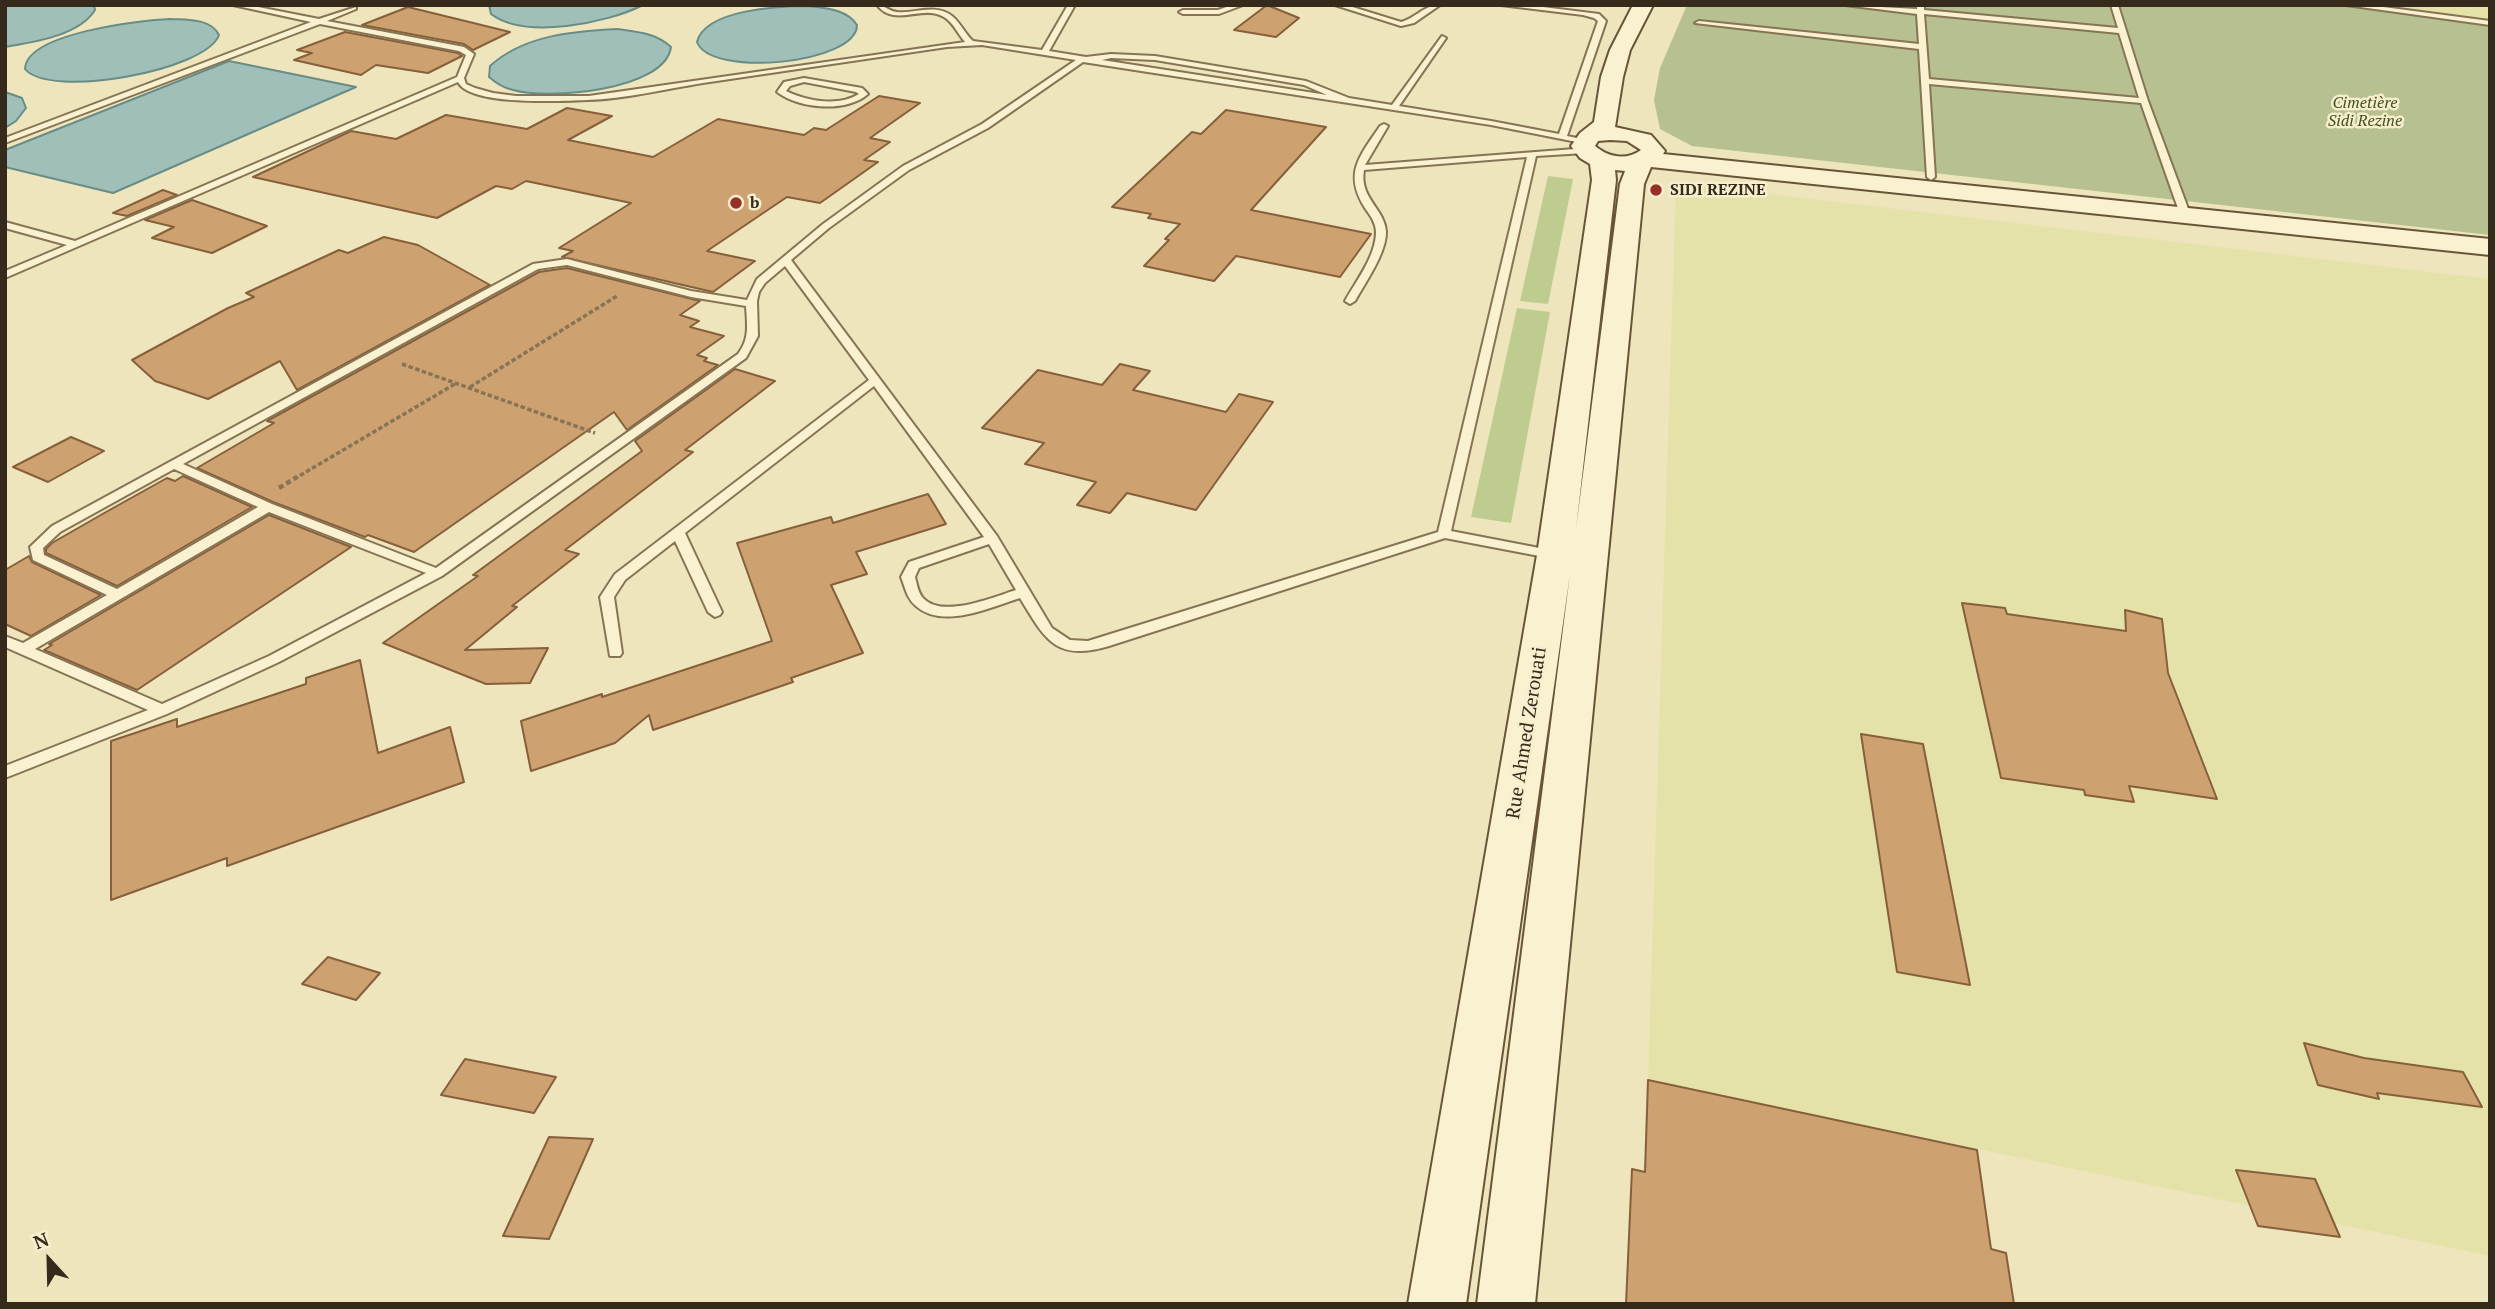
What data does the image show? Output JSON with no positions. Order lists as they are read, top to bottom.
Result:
{
  "streets": {
    "main road": ["Rue Ahmed Zerouati"]
  },
  "parks": ["Cimetière Sidi Rezine"],
  "places": ["SIDI REZINE", "b"],
  "north": "top"
}
